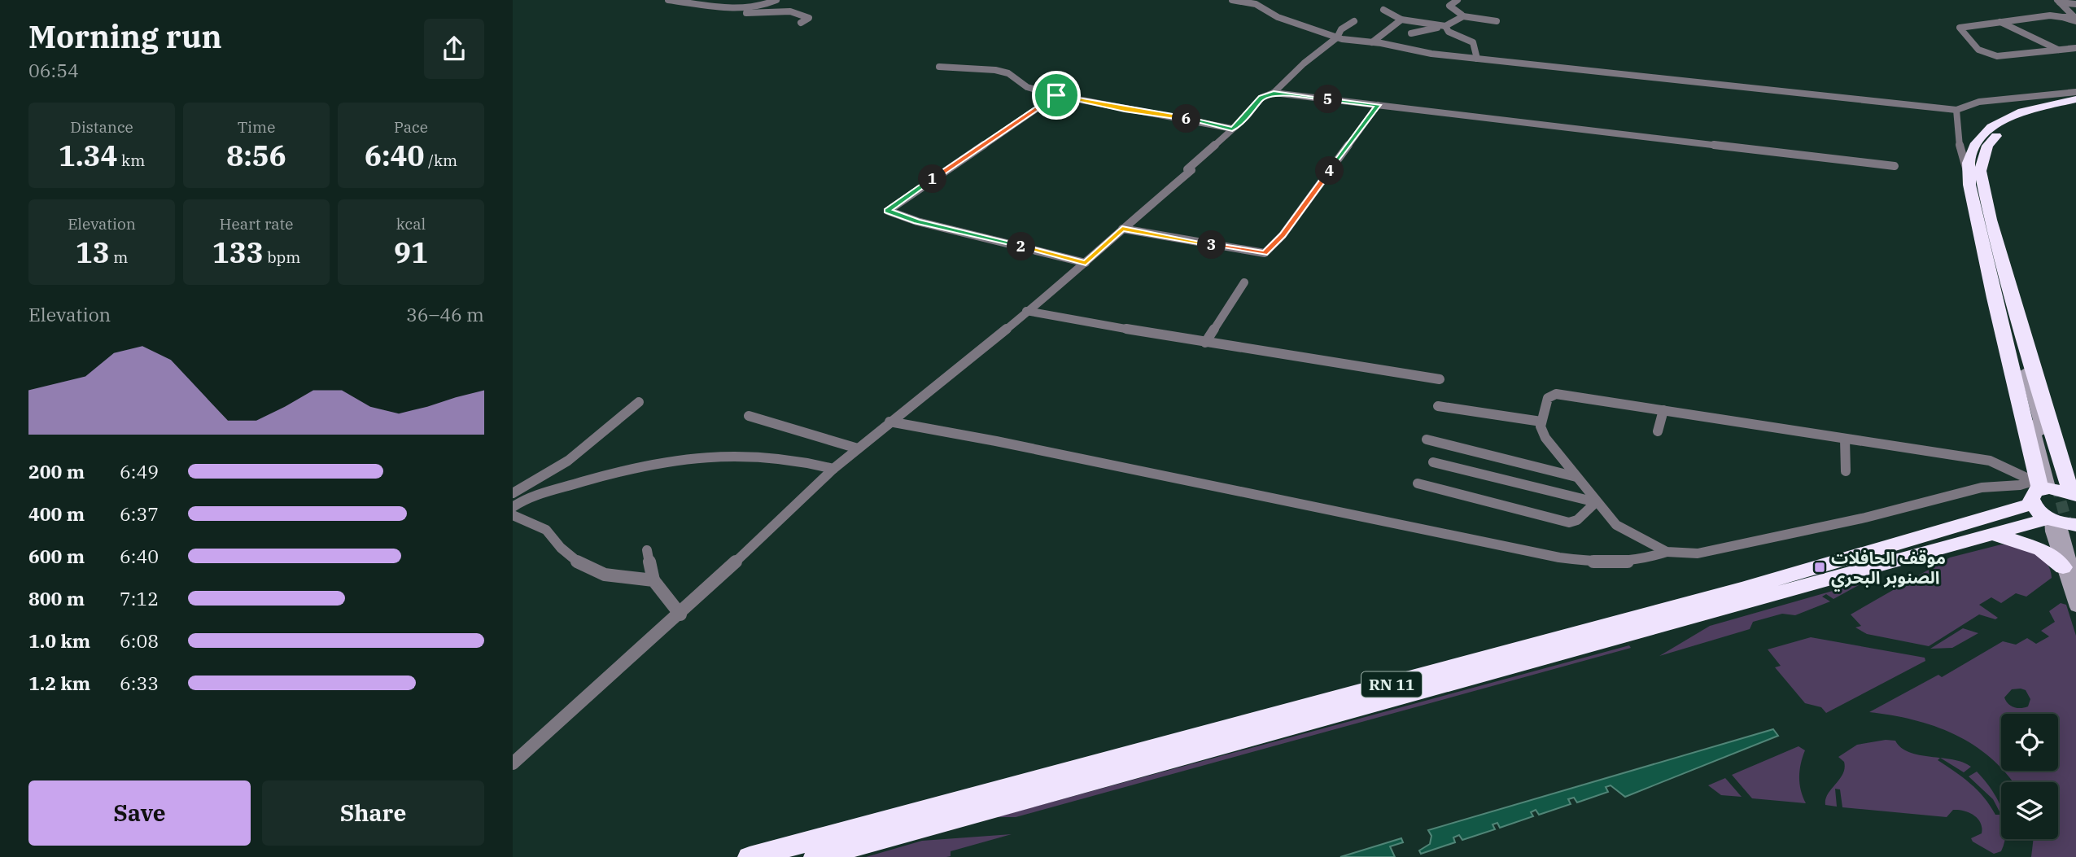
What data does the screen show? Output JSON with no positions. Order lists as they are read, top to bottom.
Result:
{
  "streets": {
    "highway": ["RN 11"]
  },
  "places": {
    "transit": ["موقف الحافلات الصنوبر البحري"]
  },
  "page": {
    "heading": ["Morning run", "06:54"],
    "pins": [
      "5",
      "6",
      "4",
      "1",
      "3",
      "2"
    ],
    "stats": [
      ["Distance", "1.34 km"],
      ["Time", "8:56"],
      ["Pace", "6:40 /km"],
      ["Elevation", "13 m"],
      ["Heart rate", "133 bpm"],
      ["kcal", "91"]
    ],
    "chart": ["Elevation", "36–46 m"],
    "list": [
      {
        "name": "200 m",
        "note": "6:49"
      },
      {
        "name": "400 m",
        "note": "6:37"
      },
      {
        "name": "600 m",
        "note": "6:40"
      },
      {
        "name": "800 m",
        "note": "7:12"
      },
      {
        "name": "1.0 km",
        "note": "6:08"
      },
      {
        "name": "1.2 km",
        "note": "6:33"
      }
    ],
    "buttons": ["Save", "Share"]
  }
}
